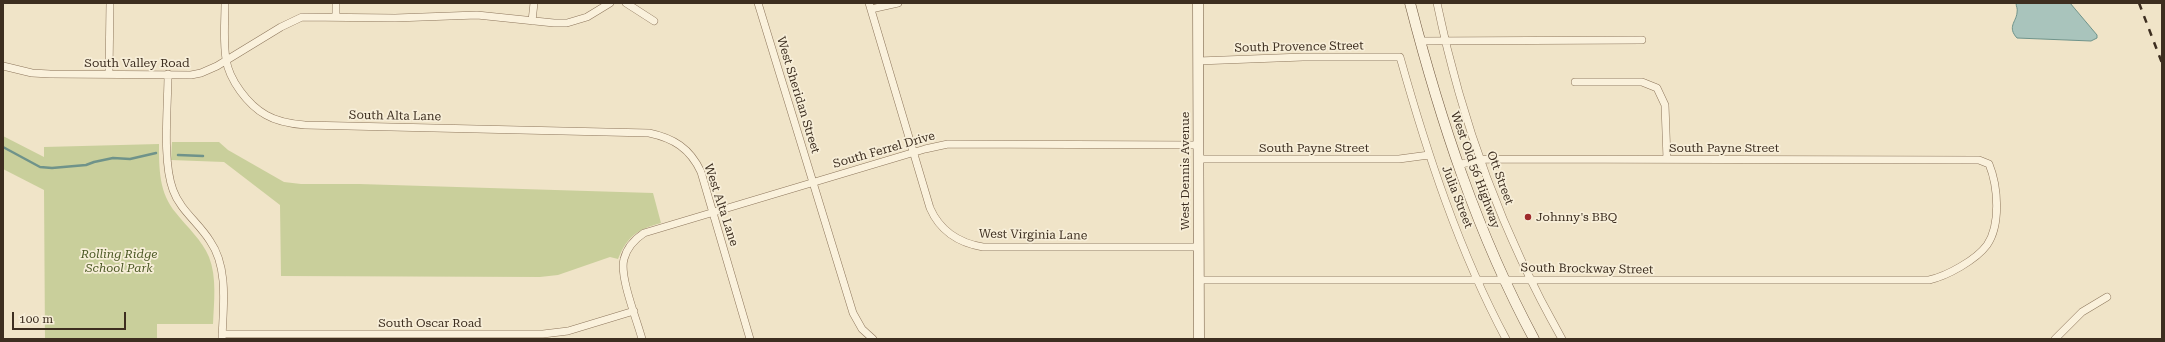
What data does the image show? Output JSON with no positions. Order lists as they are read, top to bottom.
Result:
{
  "streets": {
    "main road": ["West Old 56 Highway", "West Dennis Avenue"],
    "street": [
      "South Provence Street",
      "South Valley Road",
      "West Sheridan Street",
      "South Alta Lane",
      "South Payne Street",
      "South Ferrel Drive",
      "Ott Street",
      "Julia Street",
      "West Alta Lane",
      "West Virginia Lane",
      "South Brockway Street",
      "South Oscar Road"
    ]
  },
  "crossings": [
    ["South Provence Street", "West Dennis Avenue"],
    ["South Provence Street", "Julia Street"],
    ["South Valley Road", "South Alta Lane"],
    ["West Sheridan Street", "South Ferrel Drive"],
    ["South Alta Lane", "West Alta Lane"],
    ["South Payne Street", "West Old 56 Highway"],
    ["South Payne Street", "West Dennis Avenue"],
    ["South Payne Street", "Ott Street"],
    ["South Payne Street", "Julia Street"],
    ["South Payne Street", "South Brockway Street"],
    ["South Ferrel Drive", "West Dennis Avenue"],
    ["South Ferrel Drive", "West Alta Lane"],
    ["South Ferrel Drive", "West Virginia Lane"],
    ["South Ferrel Drive", "South Oscar Road"],
    ["West Old 56 Highway", "South Brockway Street"],
    ["West Dennis Avenue", "West Virginia Lane"],
    ["West Dennis Avenue", "South Brockway Street"],
    ["Ott Street", "South Brockway Street"],
    ["Julia Street", "South Brockway Street"]
  ],
  "parks": ["Rolling Ridge School Park"],
  "places": ["Johnny's BBQ"],
  "scale_bar": "100 m"
}
